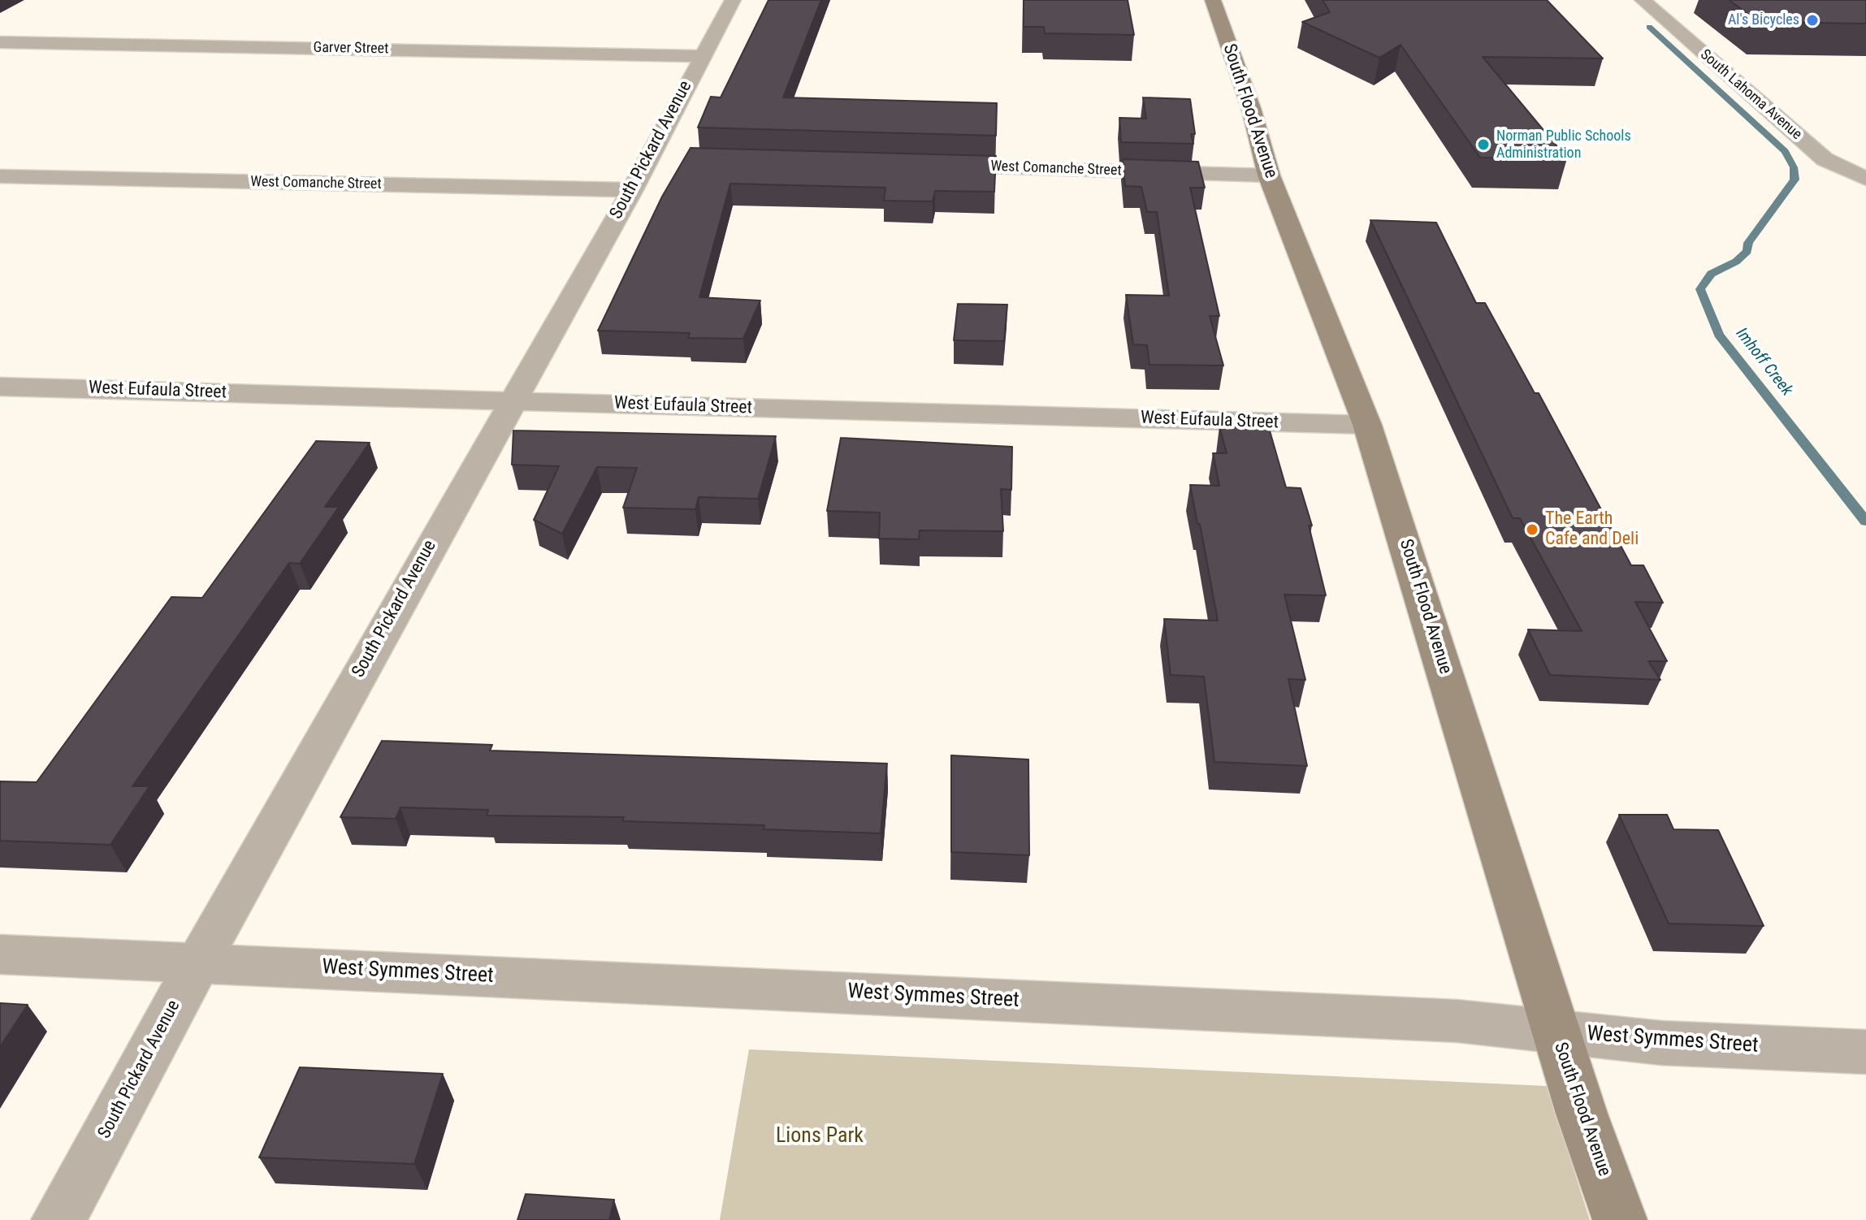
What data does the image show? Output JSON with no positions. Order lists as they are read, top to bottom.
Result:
{
  "streets": {
    "street": [
      "Garver Street",
      "South Lahoma Avenue",
      "South Flood Avenue",
      "South Pickard Avenue",
      "West Comanche Street",
      "West Eufaula Street",
      "West Symmes Street"
    ]
  },
  "crossings": [
    ["Garver Street", "South Pickard Avenue"],
    ["South Flood Avenue", "West Comanche Street"],
    ["South Flood Avenue", "West Eufaula Street"],
    ["South Flood Avenue", "West Symmes Street"],
    ["South Pickard Avenue", "West Comanche Street"],
    ["South Pickard Avenue", "West Eufaula Street"],
    ["South Pickard Avenue", "West Symmes Street"]
  ],
  "water": ["Imhoff Creek"],
  "parks": ["Lions Park"],
  "places": ["Al's Bicycles", "Norman Public Schools Administration", "The Earth Cafe and Deli"]
}
